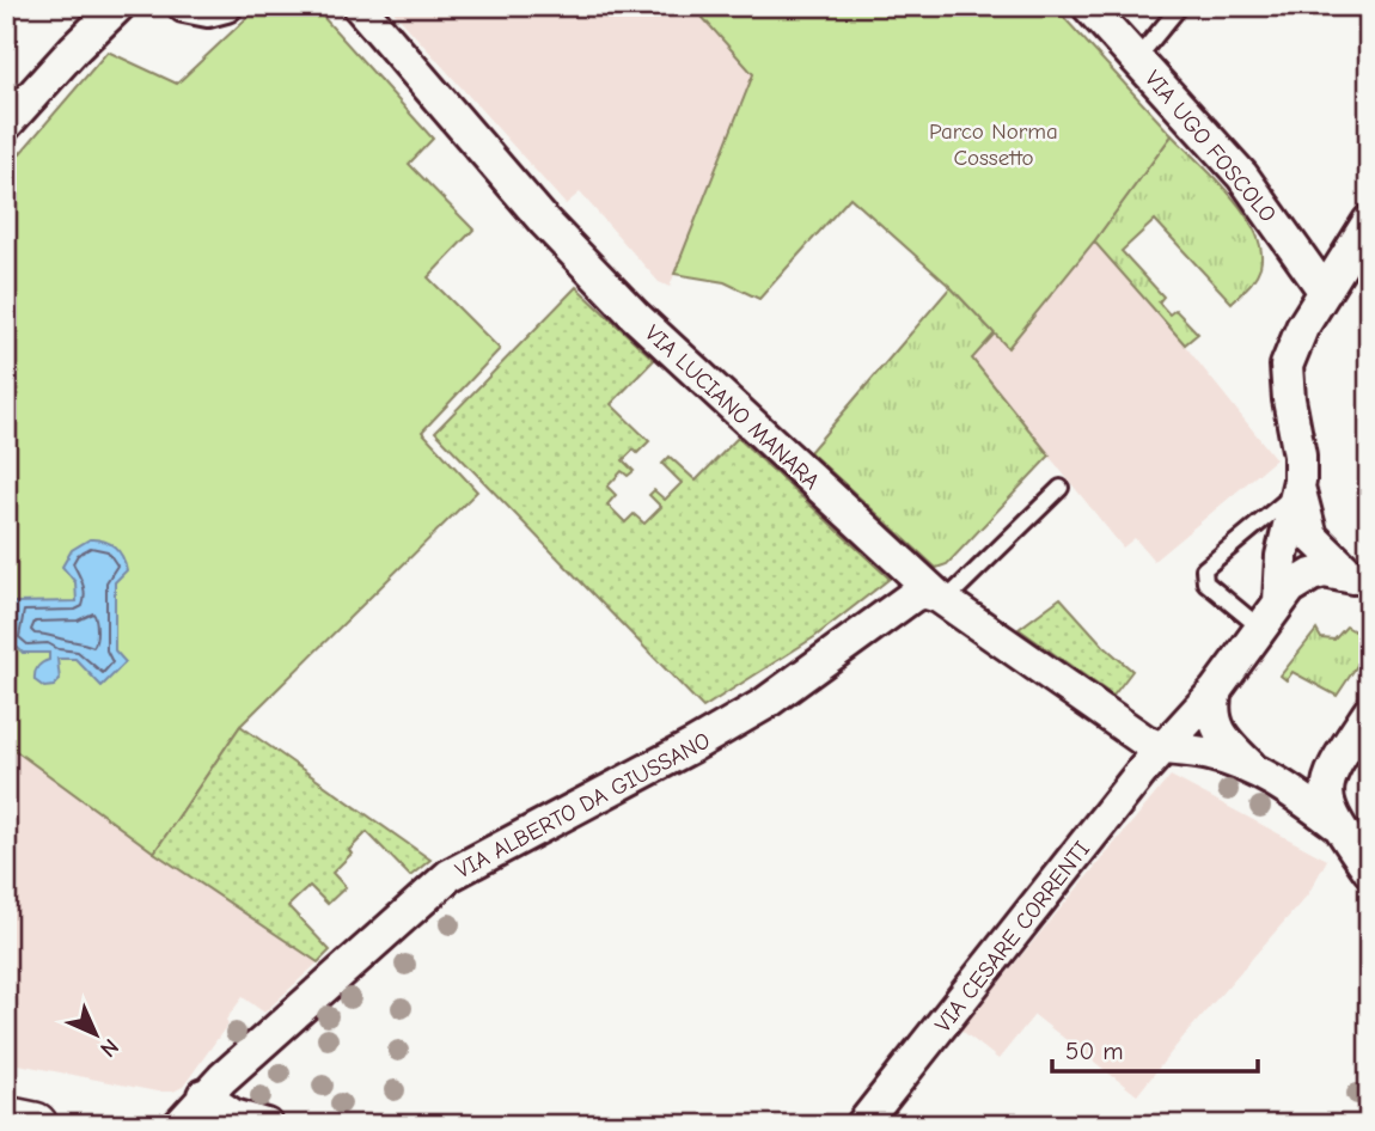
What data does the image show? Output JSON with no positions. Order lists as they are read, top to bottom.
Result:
{
  "streets": {
    "street": [
      "VIA UGO FOSCOLO",
      "VIA LUCIANO MANARA",
      "VIA ALBERTO DA GIUSSANO",
      "VIA CESARE CORRENTI"
    ]
  },
  "crossings": [
    ["VIA LUCIANO MANARA", "VIA ALBERTO DA GIUSSANO"],
    ["VIA LUCIANO MANARA", "VIA CESARE CORRENTI"]
  ],
  "parks": ["Parco Norma Cossetto"],
  "scale_bar": "50 m",
  "north": "bottom right"
}
